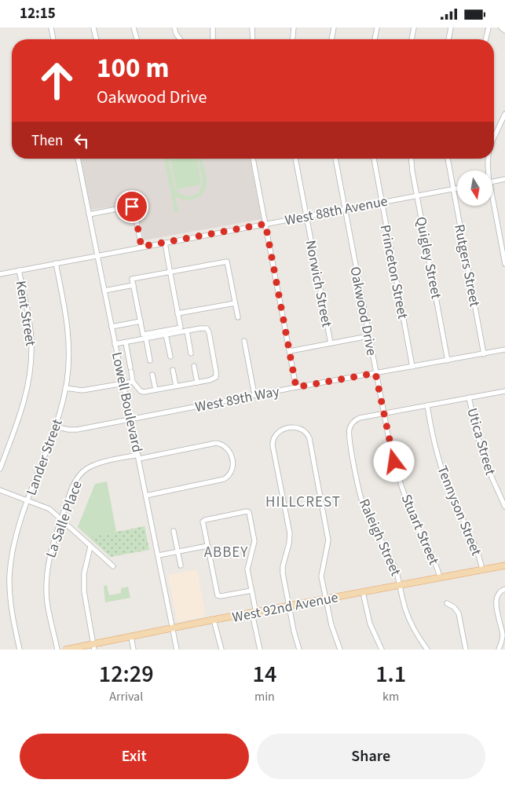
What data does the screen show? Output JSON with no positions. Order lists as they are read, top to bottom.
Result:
{
  "streets": {
    "main road": ["West 92nd Avenue"],
    "street": [
      "West 88th Avenue",
      "Quigley Street",
      "Rutgers Street",
      "Princeton Street",
      "Norwich Street",
      "Oakwood Drive",
      "Kent Street",
      "West 89th Way",
      "Lowell Boulevard",
      "Utica Street",
      "Lander Street",
      "Tennyson Street",
      "La Salle Place",
      "Stuart Street",
      "Raleigh Street"
    ]
  },
  "crossings": [
    ["West 88th Avenue", "Quigley Street"],
    ["West 88th Avenue", "Rutgers Street"],
    ["West 88th Avenue", "Princeton Street"],
    ["West 88th Avenue", "Norwich Street"],
    ["West 88th Avenue", "Oakwood Drive"],
    ["West 88th Avenue", "Kent Street"],
    ["West 88th Avenue", "Lowell Boulevard"],
    ["West 88th Avenue", "Lander Street"],
    ["Quigley Street", "West 89th Way"],
    ["Rutgers Street", "West 89th Way"],
    ["Princeton Street", "West 89th Way"],
    ["Oakwood Drive", "West 89th Way"],
    ["Oakwood Drive", "Stuart Street"],
    ["Oakwood Drive", "Raleigh Street"],
    ["West 89th Way", "Lowell Boulevard"],
    ["West 89th Way", "Lander Street"],
    ["Lowell Boulevard", "La Salle Place"],
    ["Lowell Boulevard", "West 92nd Avenue"],
    ["Utica Street", "Raleigh Street"],
    ["Tennyson Street", "Raleigh Street"],
    ["Tennyson Street", "West 92nd Avenue"],
    ["Stuart Street", "Raleigh Street"],
    ["Stuart Street", "West 92nd Avenue"],
    ["Raleigh Street", "West 92nd Avenue"]
  ],
  "districts": ["HILLCREST", "ABBEY"],
  "north": "bottom",
  "page": {
    "status": "12:15",
    "turn": ["100 m", "Oakwood Drive"],
    "then": "Then",
    "eta": [
      "12:29",
      "Arrival",
      "14",
      "min",
      "1.1",
      "km"
    ],
    "buttons": ["Exit", "Share"]
  }
}
